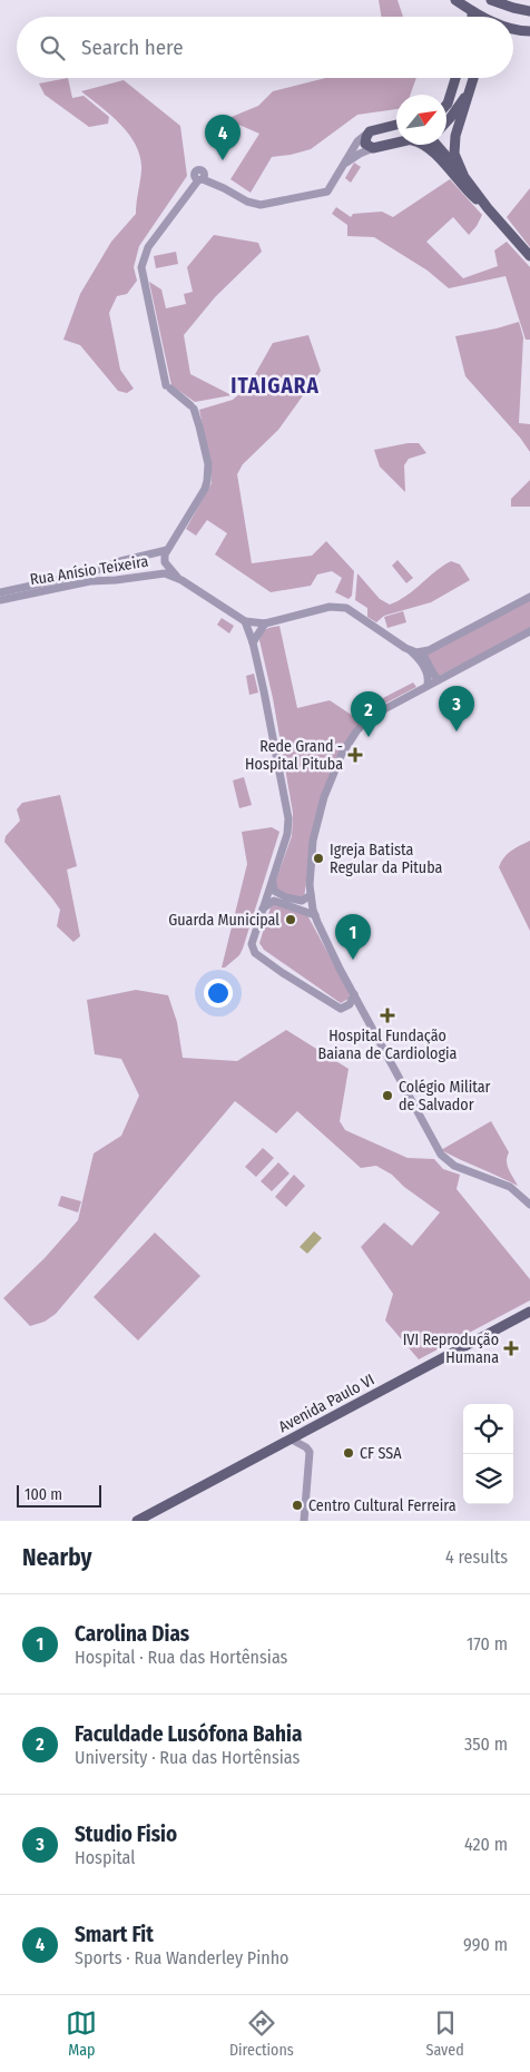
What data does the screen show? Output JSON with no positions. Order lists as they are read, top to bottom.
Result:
{
  "streets": {
    "main road": ["Avenida Paulo VI"],
    "street": ["Rua Anísio Teixeira"]
  },
  "districts": ["ITAIGARA"],
  "places": {
    "health": ["Rede Grand - Hospital Pituba", "Hospital Fundação Baiana de Cardiologia", "IVI Reprodução Humana"],
    "other": [
      "Igreja Batista Regular da Pituba",
      "Guarda Municipal",
      "Colégio Militar de Salvador",
      "CF SSA",
      "Centro Cultural Ferreira"
    ]
  },
  "scale_bar": "100 m",
  "north": "top right",
  "page": {
    "search": "Search here",
    "pins": [
      "4",
      "3",
      "2",
      "1"
    ],
    "scale": "100 m",
    "heading": ["Nearby", "4 results"],
    "list": [
      {
        "mark": "1",
        "name": "Carolina Dias",
        "note": "Hospital · Rua das Hortênsias",
        "value": "170 m"
      },
      {
        "mark": "2",
        "name": "Faculdade Lusófona Bahia",
        "note": "University · Rua das Hortênsias",
        "value": "350 m"
      },
      {
        "mark": "3",
        "name": "Studio Fisio",
        "note": "Hospital",
        "value": "420 m"
      },
      {
        "mark": "4",
        "name": "Smart Fit",
        "note": "Sports · Rua Wanderley Pinho",
        "value": "990 m"
      }
    ],
    "nav": ["Map", "Directions", "Saved"]
  }
}
